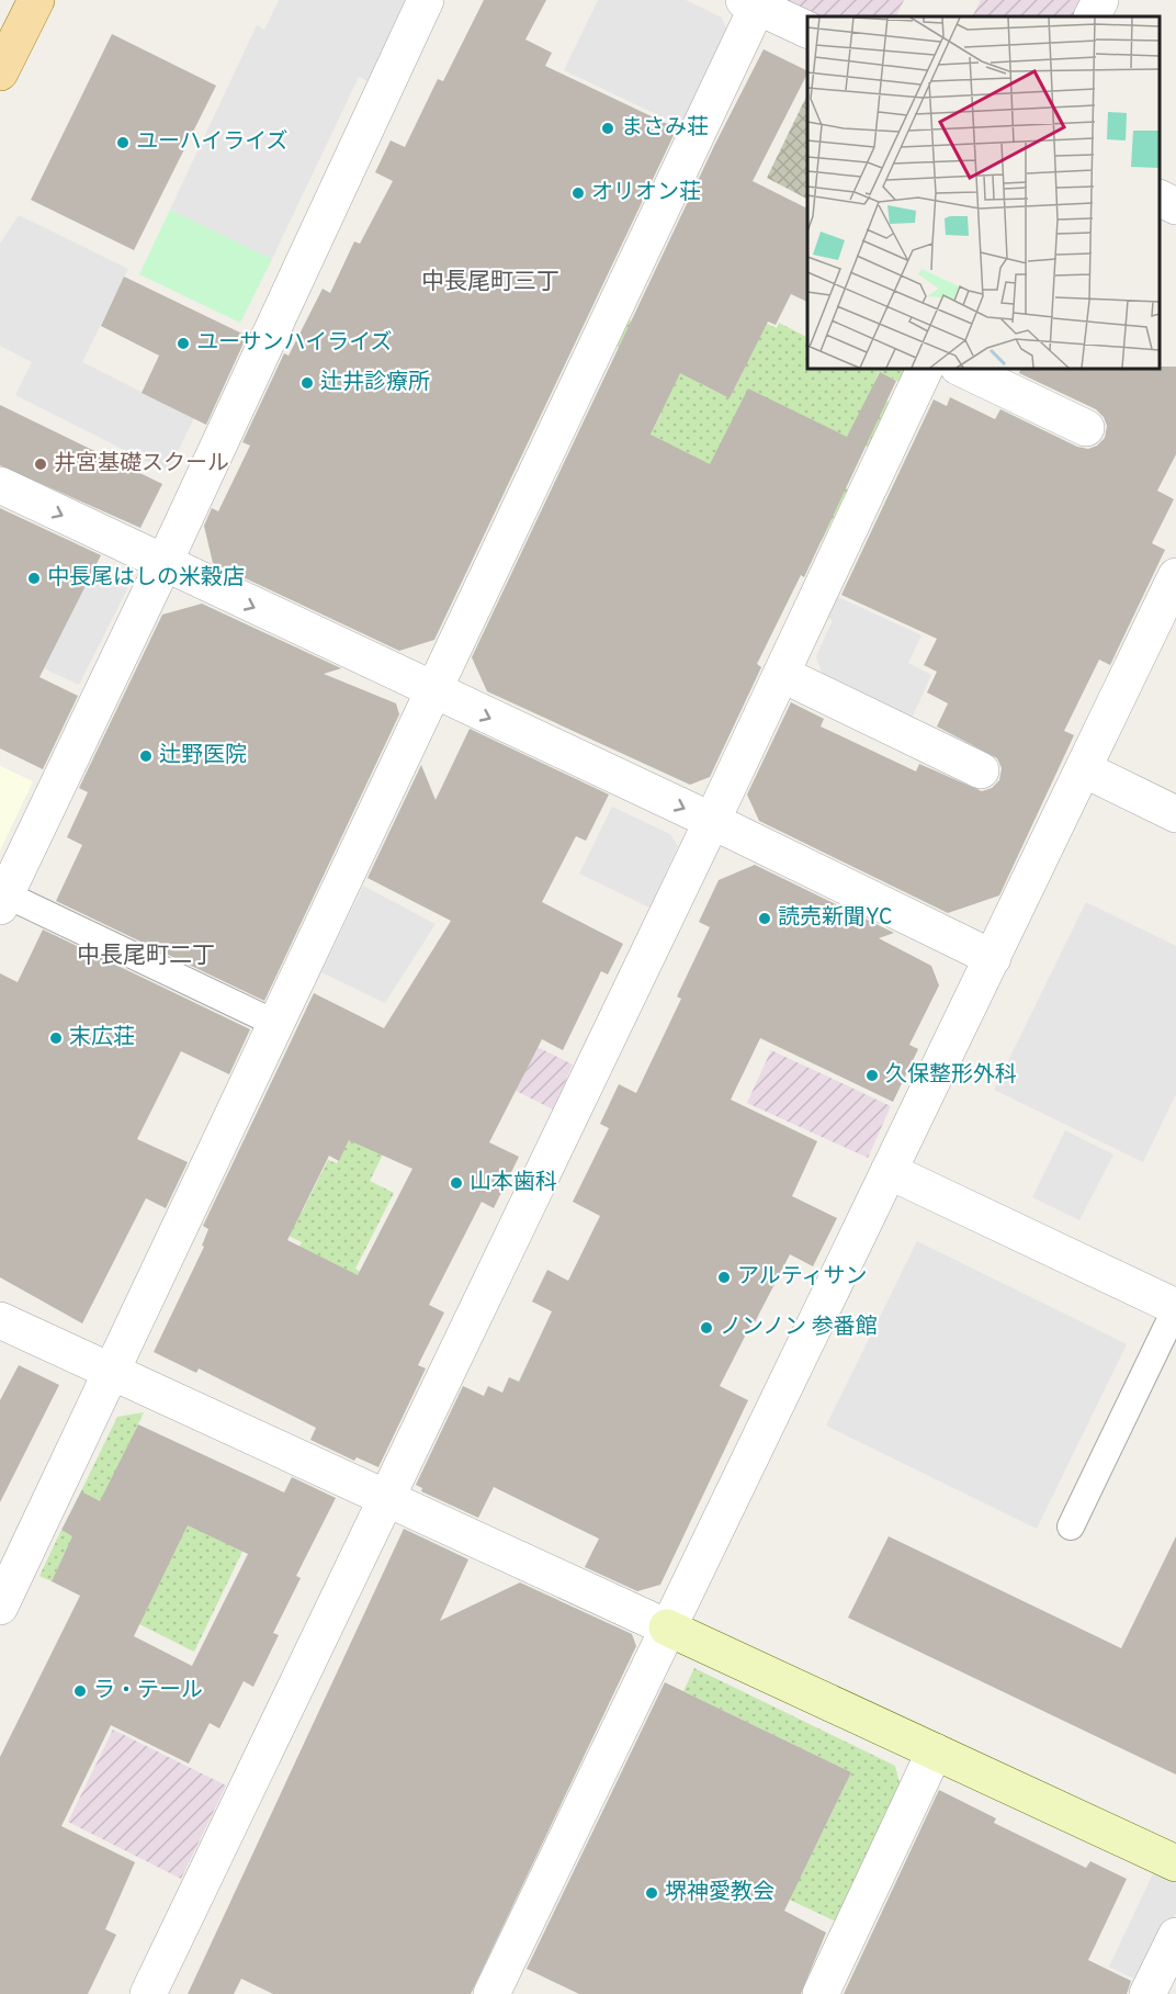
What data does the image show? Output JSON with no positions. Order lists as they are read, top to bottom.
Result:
{
  "districts": ["中長尾町三丁", "中長尾町二丁"],
  "places": [
    "まさみ荘",
    "ユーハイライズ",
    "オリオン荘",
    "ユーサンハイライズ",
    "辻井診療所",
    "井宮基礎スクール",
    "中長尾はしの米穀店",
    "辻野医院",
    "読売新聞YC",
    "末広荘",
    "久保整形外科",
    "山本歯科",
    "アルティサン",
    "ノンノン 参番館",
    "ラ・テール",
    "堺神愛教会"
  ]
}
